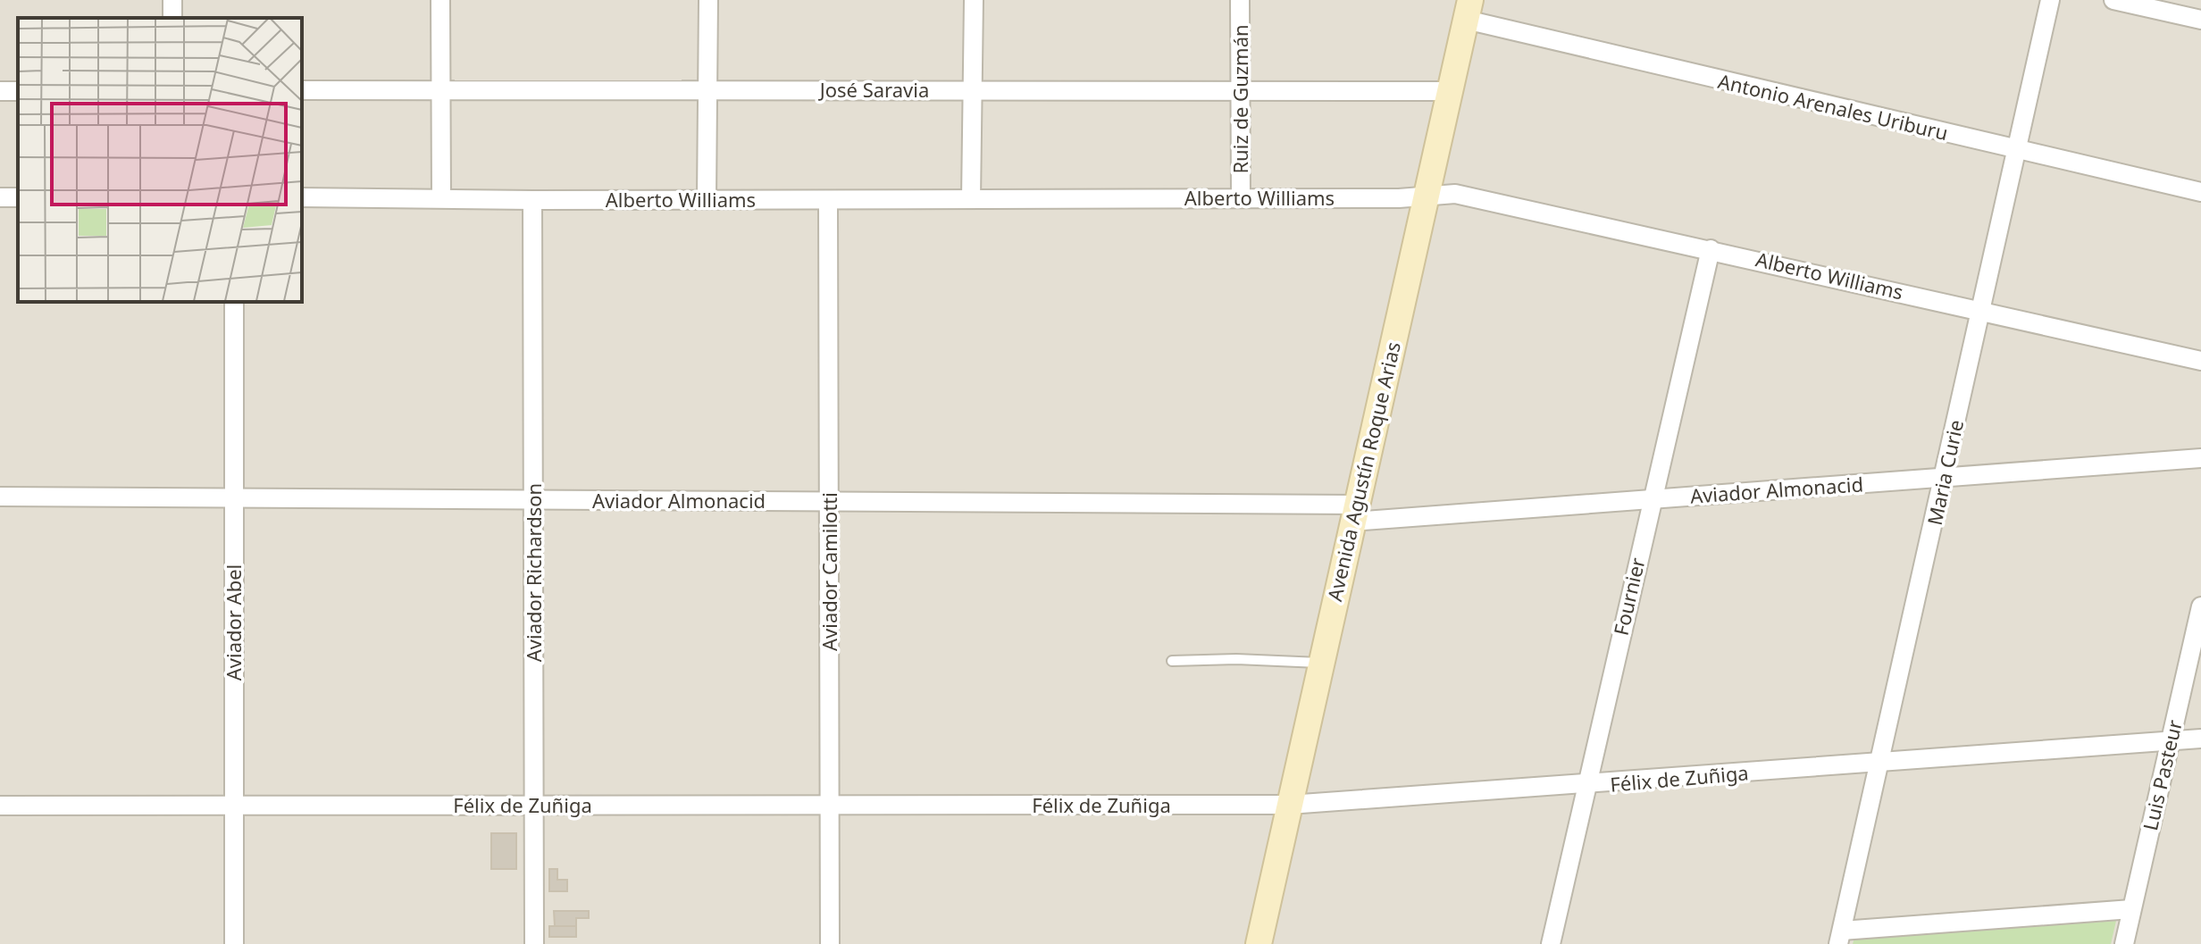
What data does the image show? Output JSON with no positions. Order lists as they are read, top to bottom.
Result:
{
  "streets": {
    "main road": ["Avenida Agustín Roque Arias"],
    "street": [
      "José Saravia",
      "Ruiz de Guzmán",
      "Antonio Arenales Uriburu",
      "Alberto Williams",
      "Maria Curie",
      "Aviador Almonacid",
      "Aviador Camilotti",
      "Aviador Richardson",
      "Fournier",
      "Aviador Abel",
      "Luis Pasteur",
      "Félix de Zuñiga"
    ]
  },
  "crossings": [
    ["José Saravia", "Ruiz de Guzmán"],
    ["José Saravia", "Avenida Agustín Roque Arias"],
    ["Ruiz de Guzmán", "Alberto Williams"],
    ["Antonio Arenales Uriburu", "Avenida Agustín Roque Arias"],
    ["Antonio Arenales Uriburu", "Maria Curie"],
    ["Alberto Williams", "Avenida Agustín Roque Arias"],
    ["Alberto Williams", "Maria Curie"],
    ["Alberto Williams", "Aviador Camilotti"],
    ["Alberto Williams", "Aviador Richardson"],
    ["Alberto Williams", "Fournier"],
    ["Avenida Agustín Roque Arias", "Aviador Almonacid"],
    ["Avenida Agustín Roque Arias", "Félix de Zuñiga"],
    ["Maria Curie", "Aviador Almonacid"],
    ["Maria Curie", "Félix de Zuñiga"],
    ["Aviador Almonacid", "Aviador Camilotti"],
    ["Aviador Almonacid", "Aviador Richardson"],
    ["Aviador Almonacid", "Fournier"],
    ["Aviador Almonacid", "Aviador Abel"],
    ["Aviador Camilotti", "Félix de Zuñiga"],
    ["Aviador Richardson", "Félix de Zuñiga"],
    ["Fournier", "Félix de Zuñiga"],
    ["Aviador Abel", "Félix de Zuñiga"],
    ["Luis Pasteur", "Félix de Zuñiga"]
  ]
}
